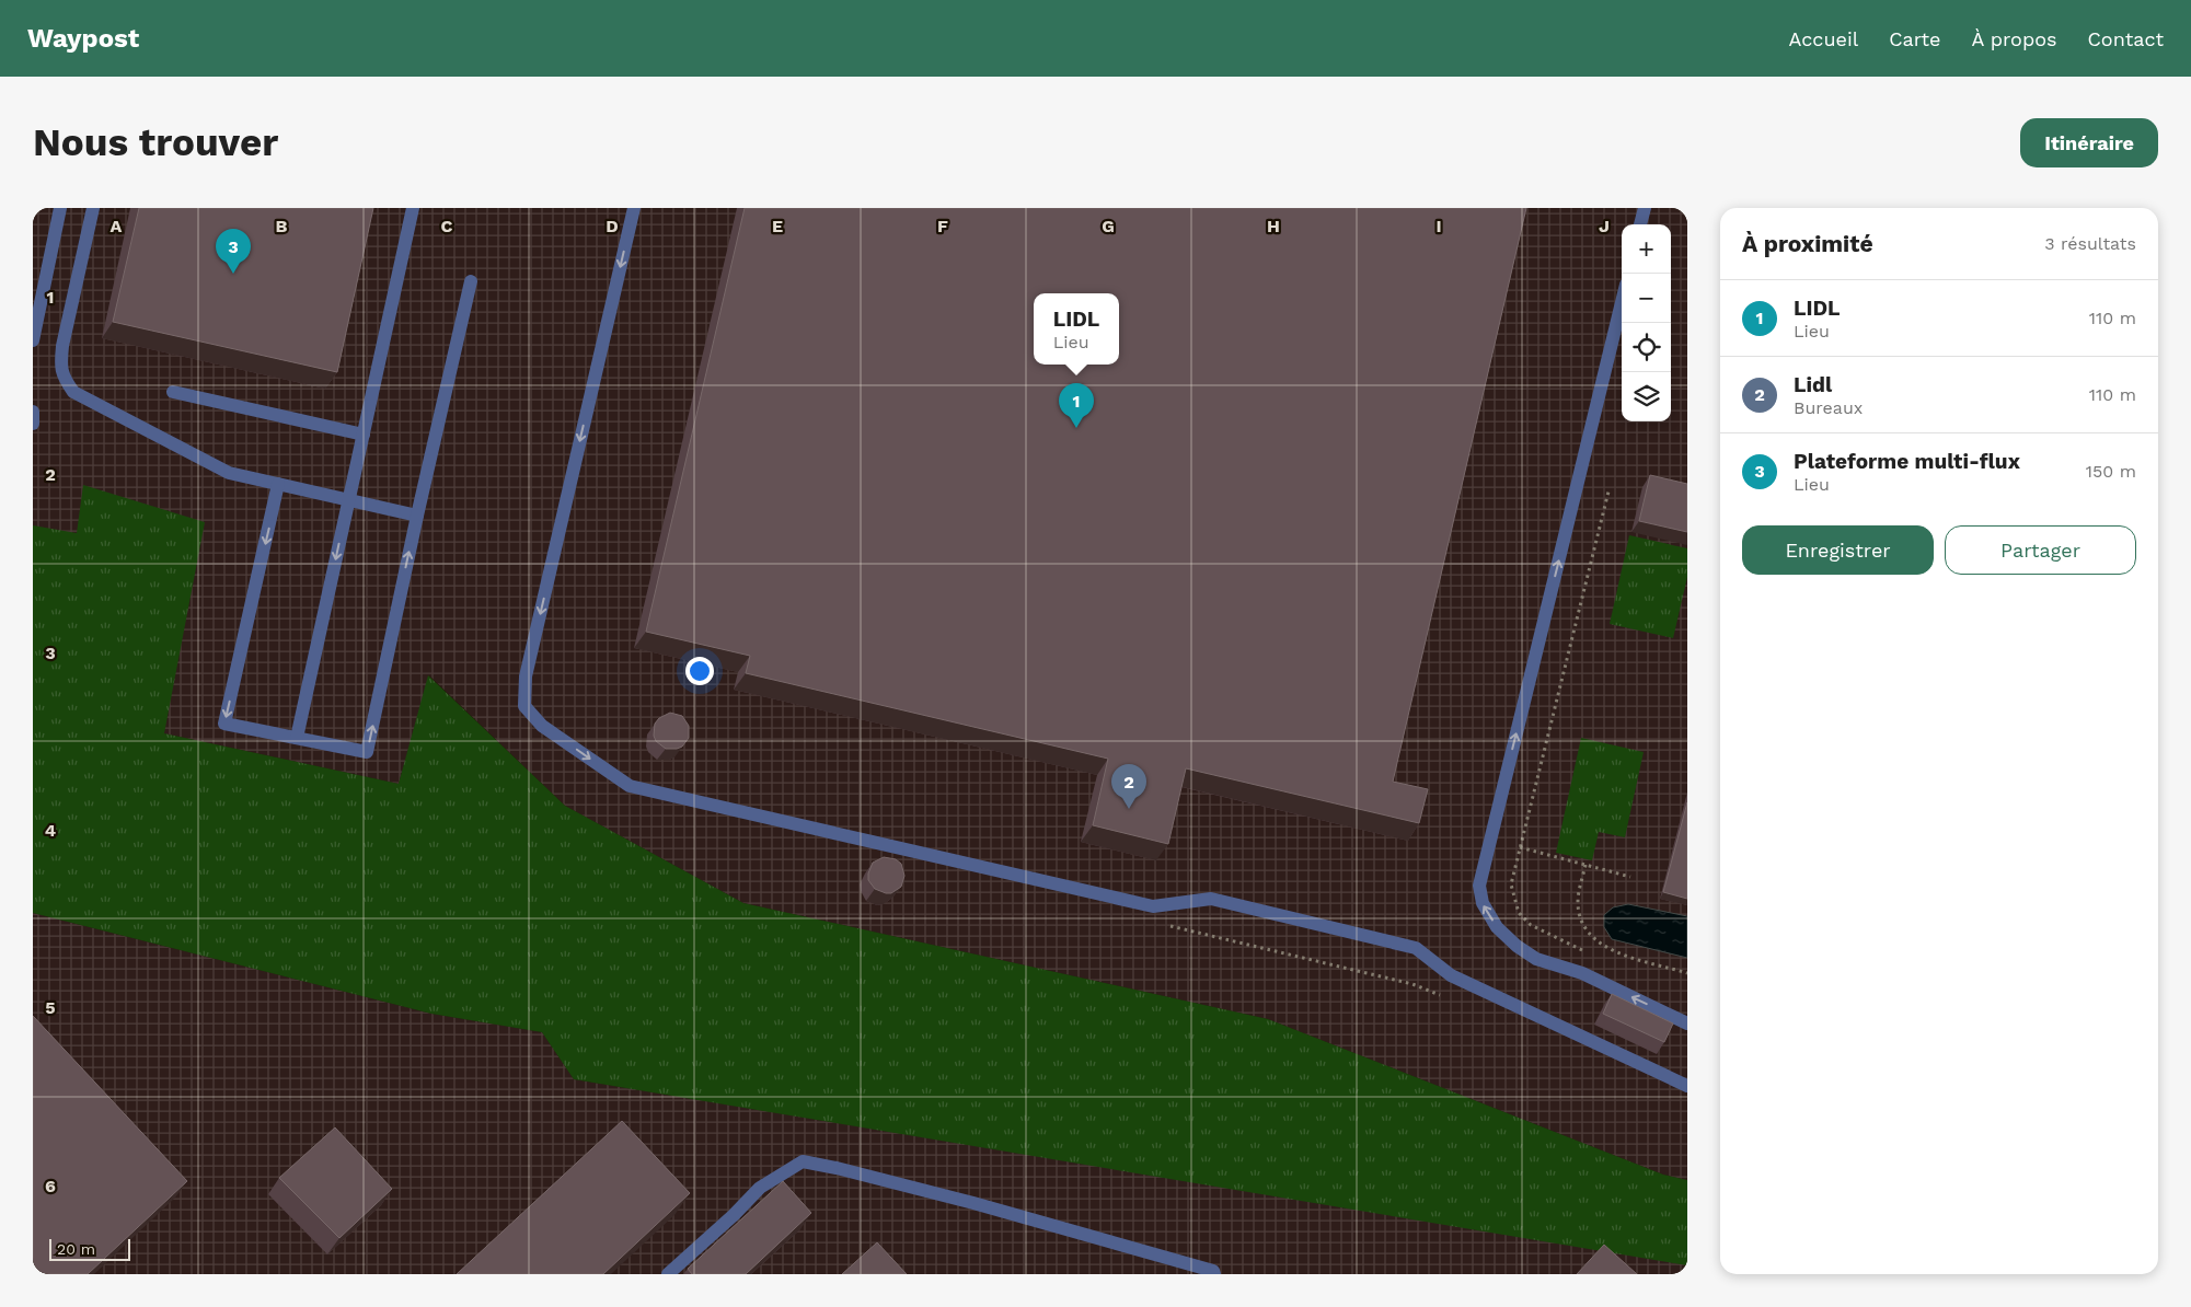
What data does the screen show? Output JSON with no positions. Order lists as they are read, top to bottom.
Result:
{
  "scale_bar": "20 m",
  "page": {
    "header": "Waypost",
    "nav": [
      "Accueil",
      "Carte",
      "À propos",
      "Contact"
    ],
    "buttons": [
      "Itinéraire",
      ["Enregistrer", "Partager"]
    ],
    "title": "Nous trouver",
    "heading": ["À proximité", "3 résultats"],
    "map_buttons": ["+", "−"],
    "pins": ["3", "1", "2"],
    "list": [
      {
        "mark": "1",
        "name": "LIDL",
        "note": "Lieu",
        "value": "110 m"
      },
      {
        "mark": "2",
        "name": "Lidl",
        "note": "Bureaux",
        "value": "110 m"
      },
      {
        "mark": "3",
        "name": "Plateforme multi-flux",
        "note": "Lieu",
        "value": "150 m"
      }
    ],
    "popup": ["LIDL", "Lieu"],
    "scale": "20 m"
  },
  "grid": {
    "columns": [
      "A",
      "B",
      "C",
      "D",
      "E",
      "F",
      "G",
      "H",
      "I",
      "J"
    ],
    "rows": [
      "1",
      "2",
      "3",
      "4",
      "5",
      "6"
    ]
  }
}
